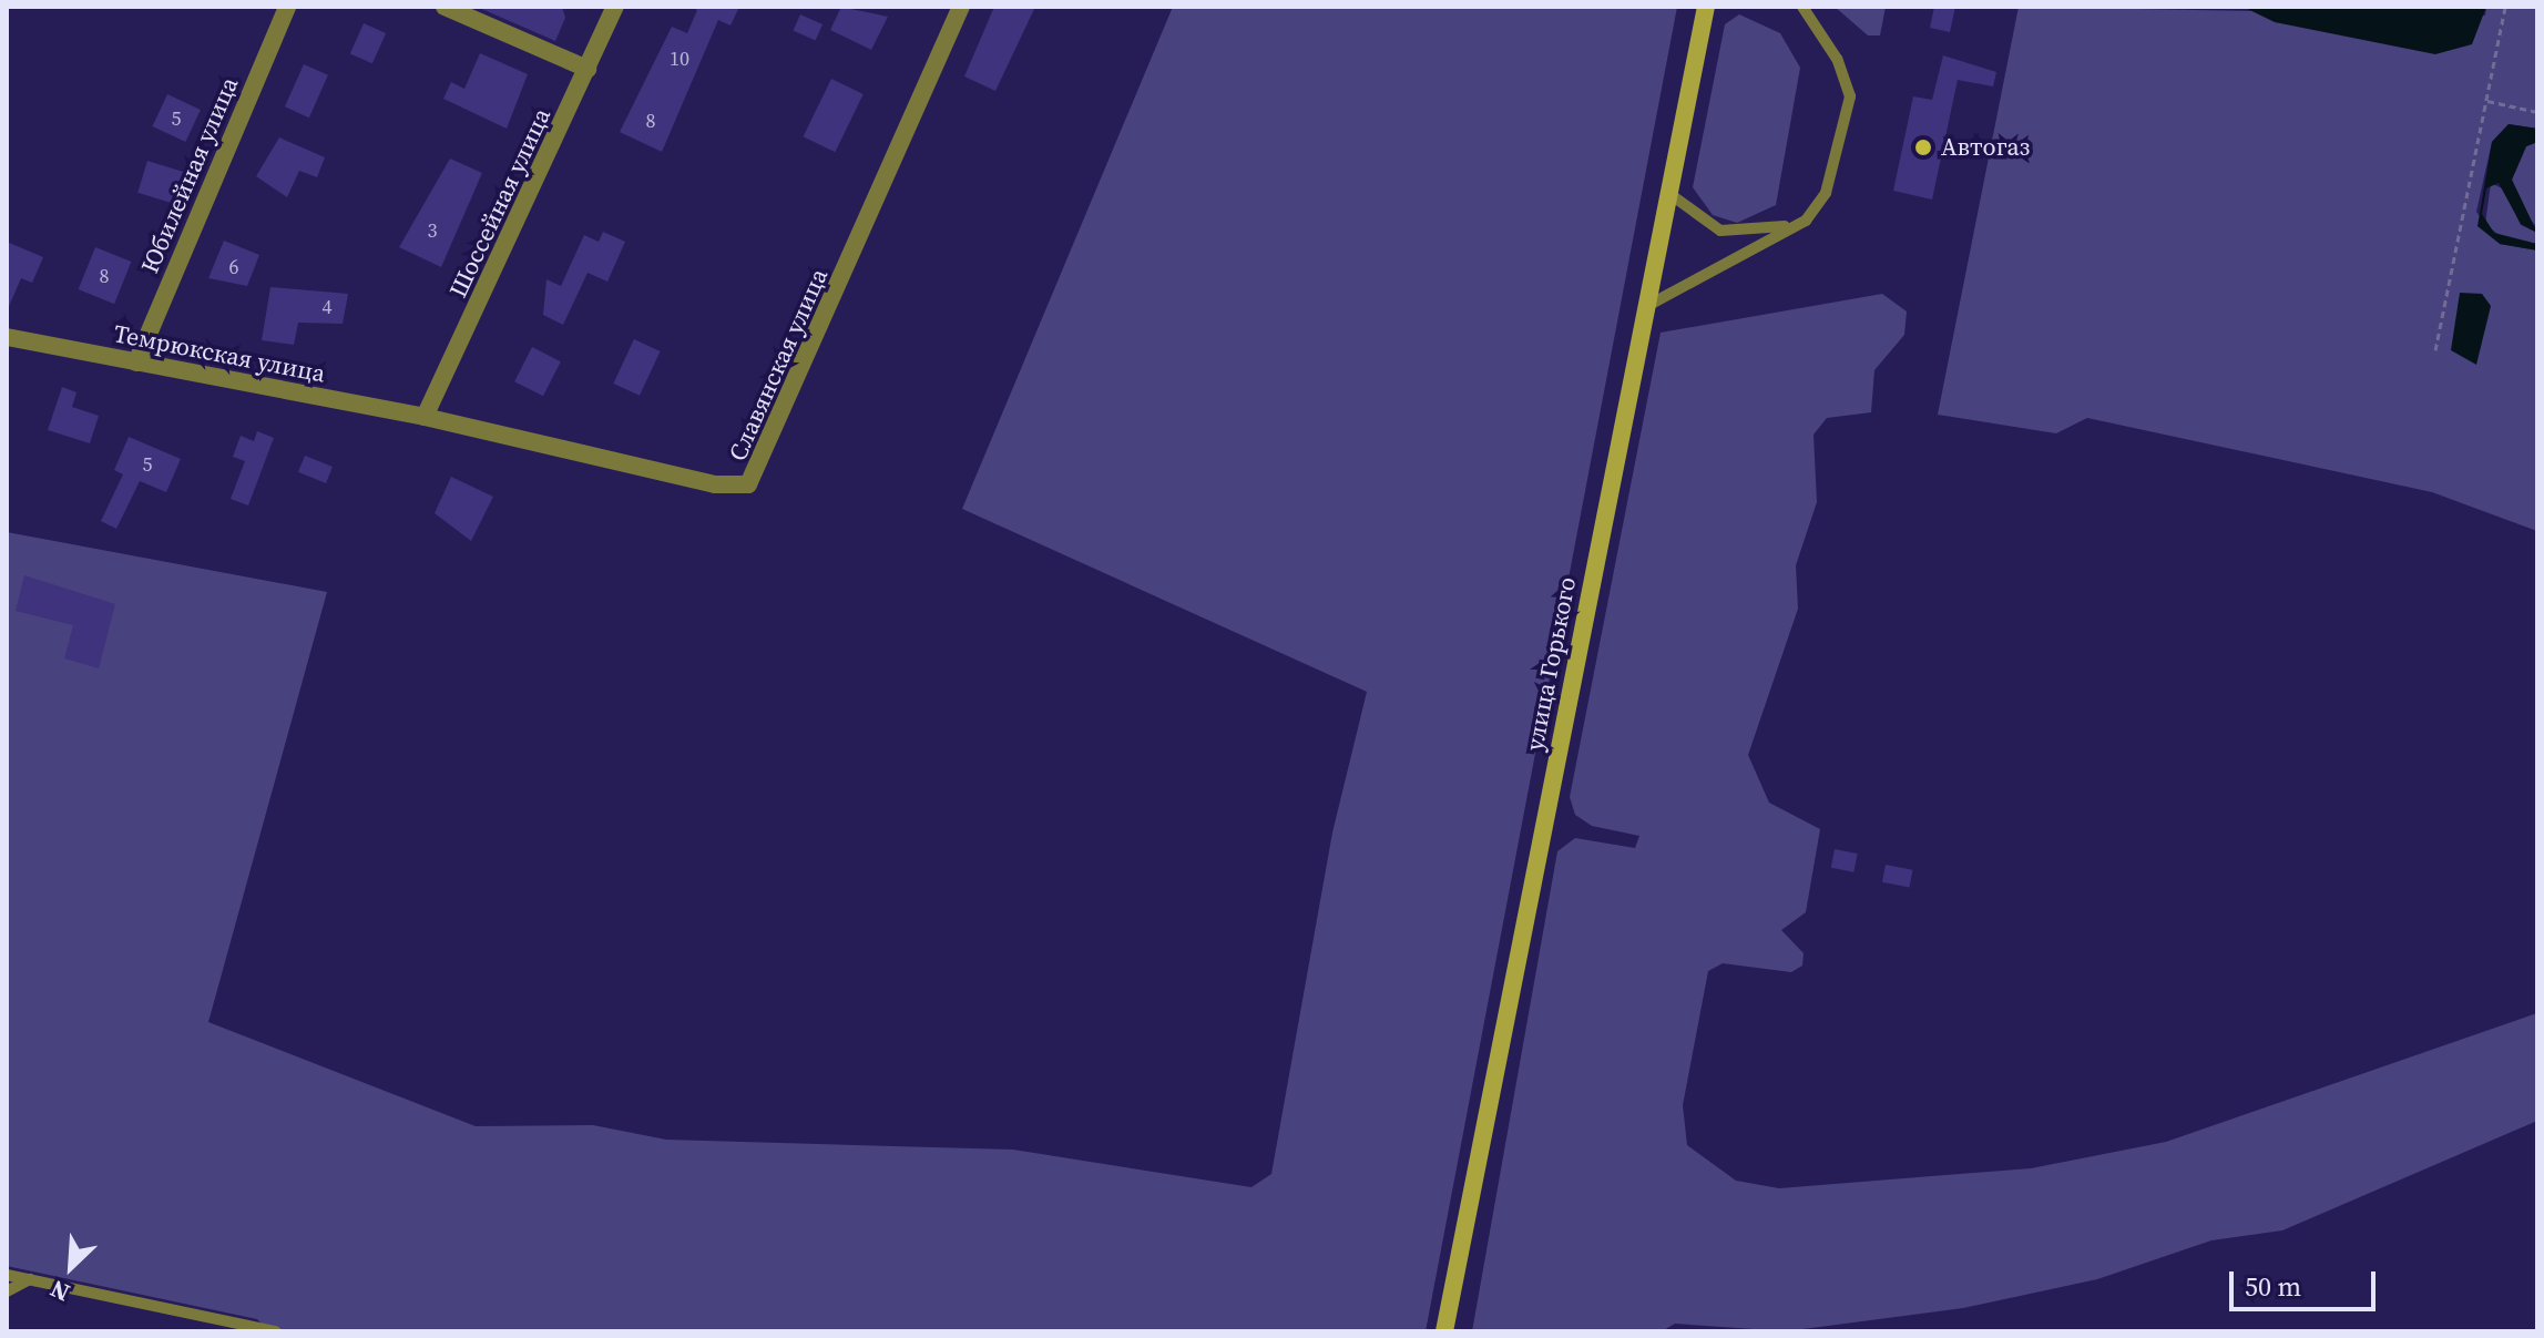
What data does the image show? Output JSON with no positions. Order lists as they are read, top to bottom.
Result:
{
  "streets": {
    "main road": ["улица Горького"],
    "street": [
      "Юбилейная улица",
      "Шоссейная улица",
      "Темрюкская улица",
      "Славянская улица"
    ]
  },
  "crossings": [
    ["Юбилейная улица", "Темрюкская улица"],
    ["Шоссейная улица", "Темрюкская улица"],
    ["Шоссейная улица", "Славянская улица"],
    ["Темрюкская улица", "Славянская улица"]
  ],
  "places": ["Автогаз"],
  "house_numbers": [
    "10",
    "5",
    "8",
    "3",
    "6",
    "8",
    "4",
    "5"
  ],
  "scale_bar": "50 m",
  "north": "bottom left"
}
